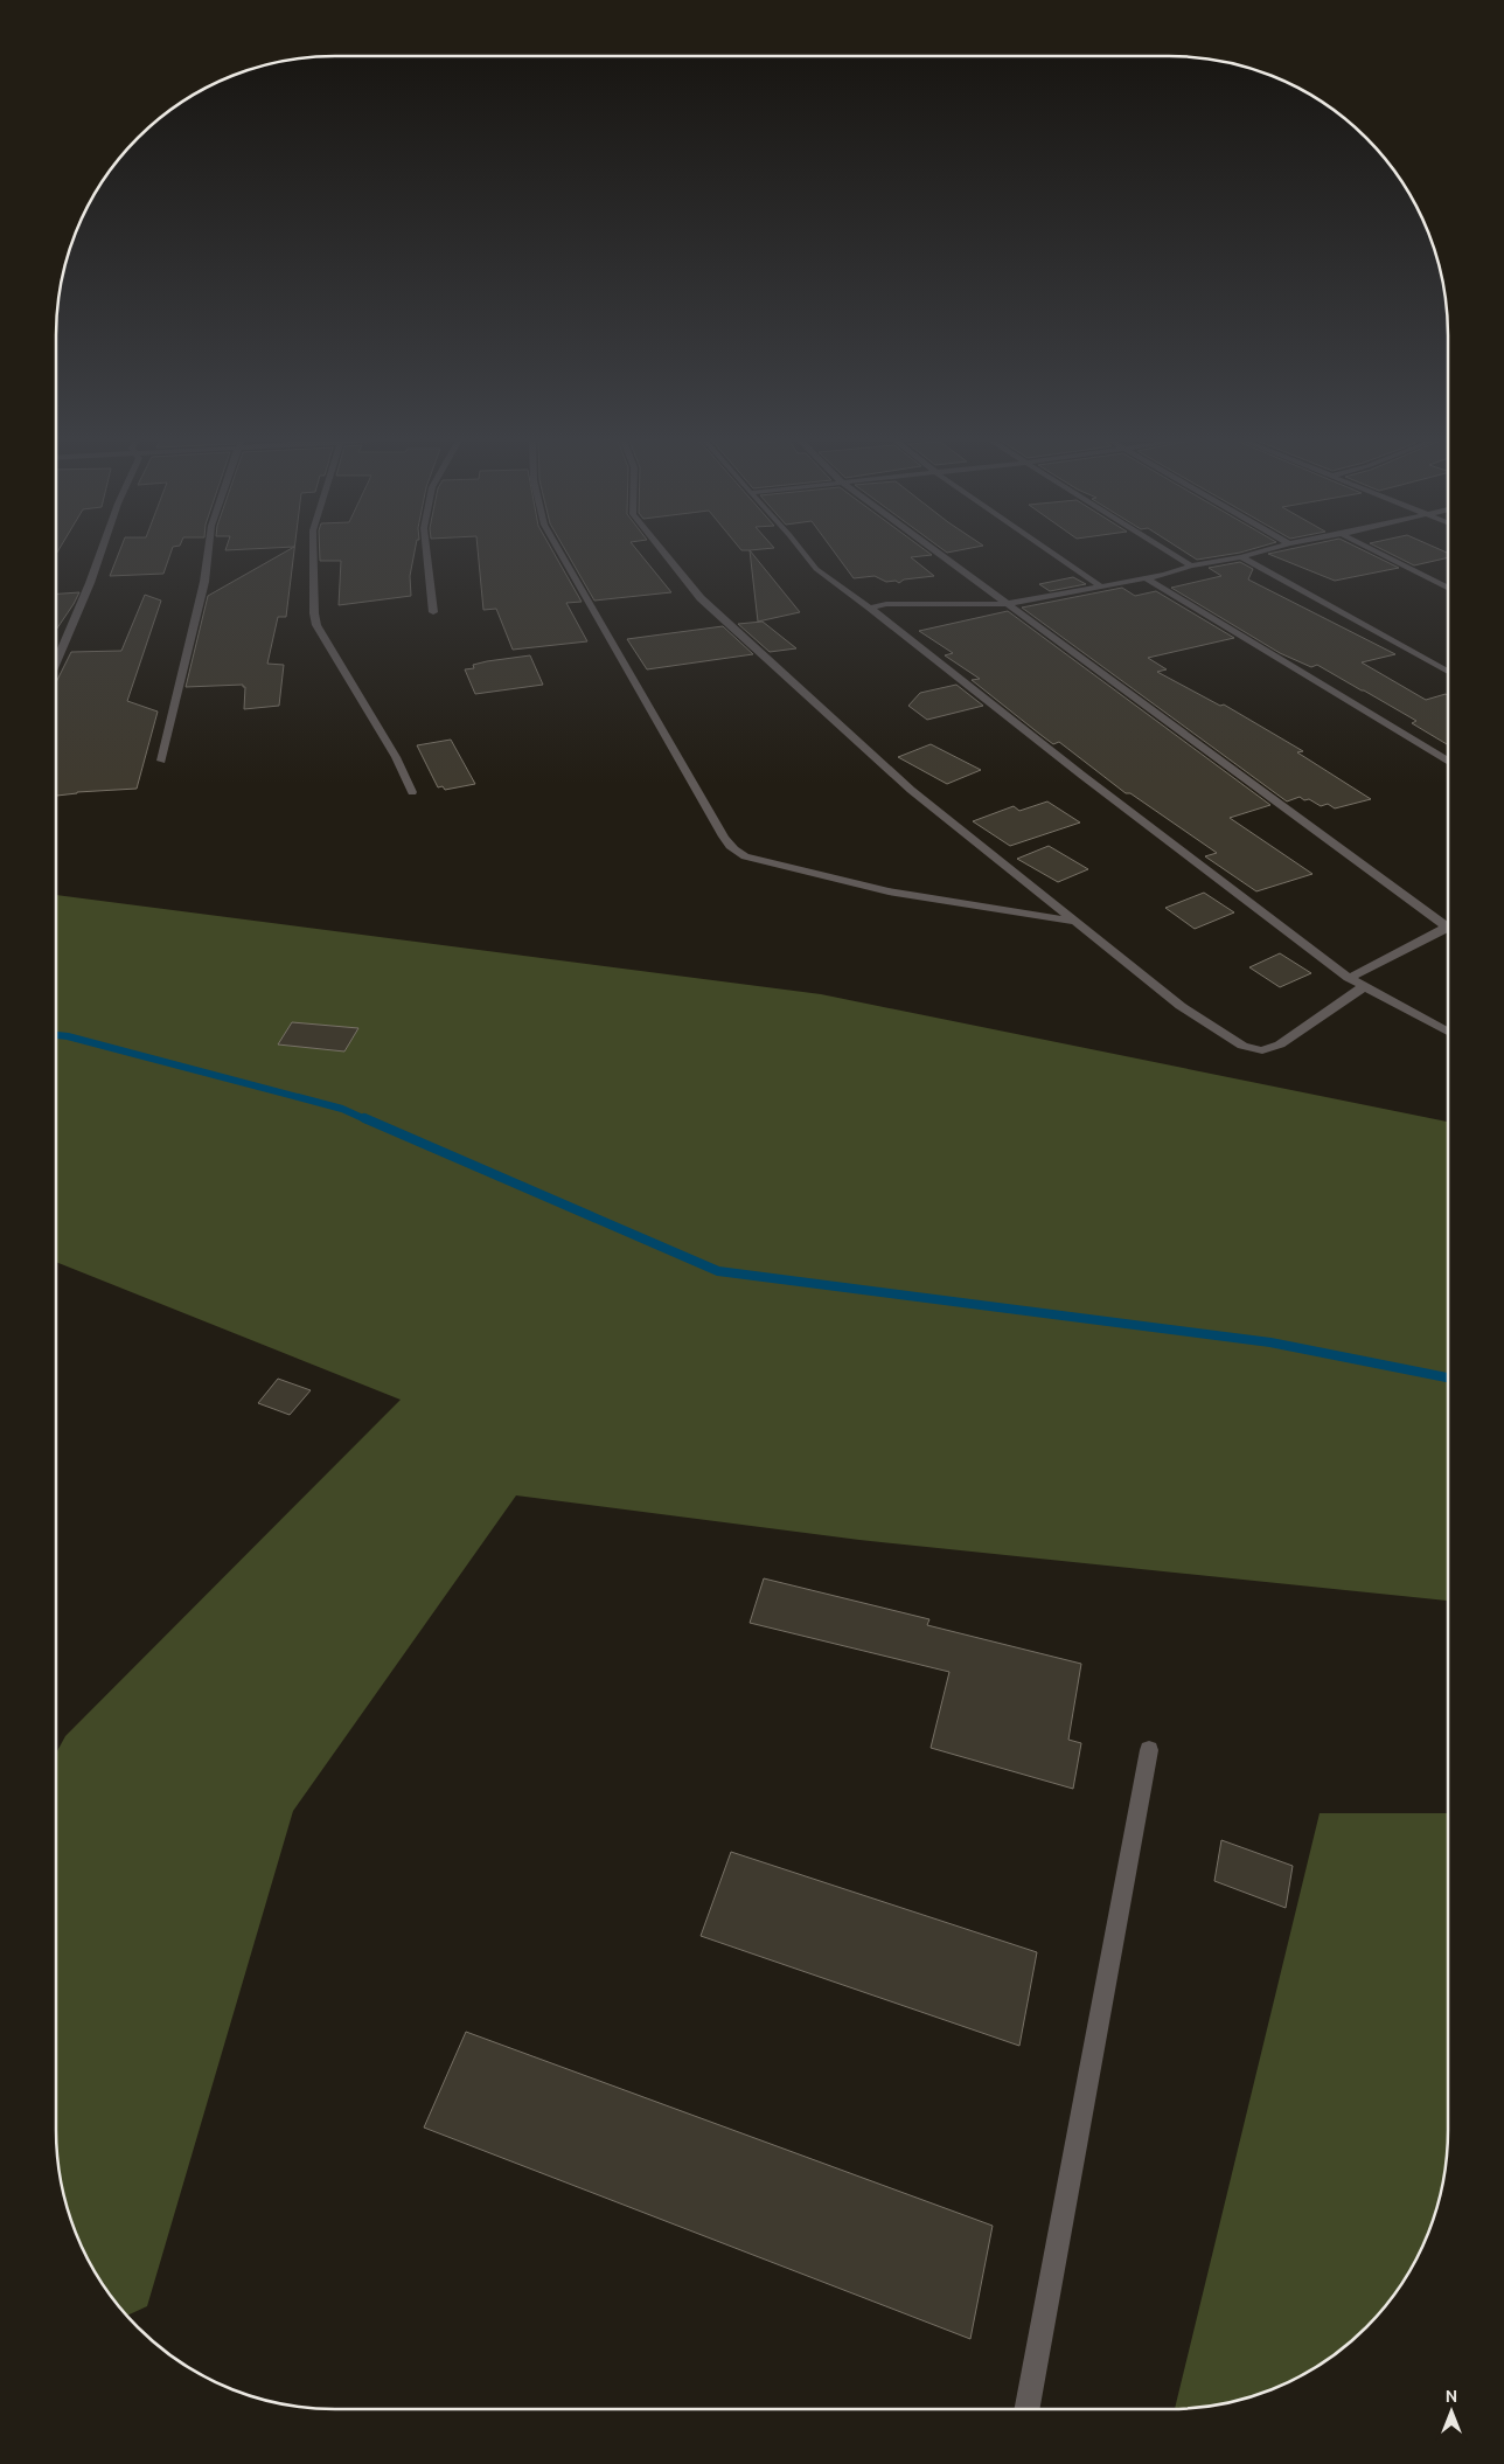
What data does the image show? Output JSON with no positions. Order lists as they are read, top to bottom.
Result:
{
  "north": "top"
}
